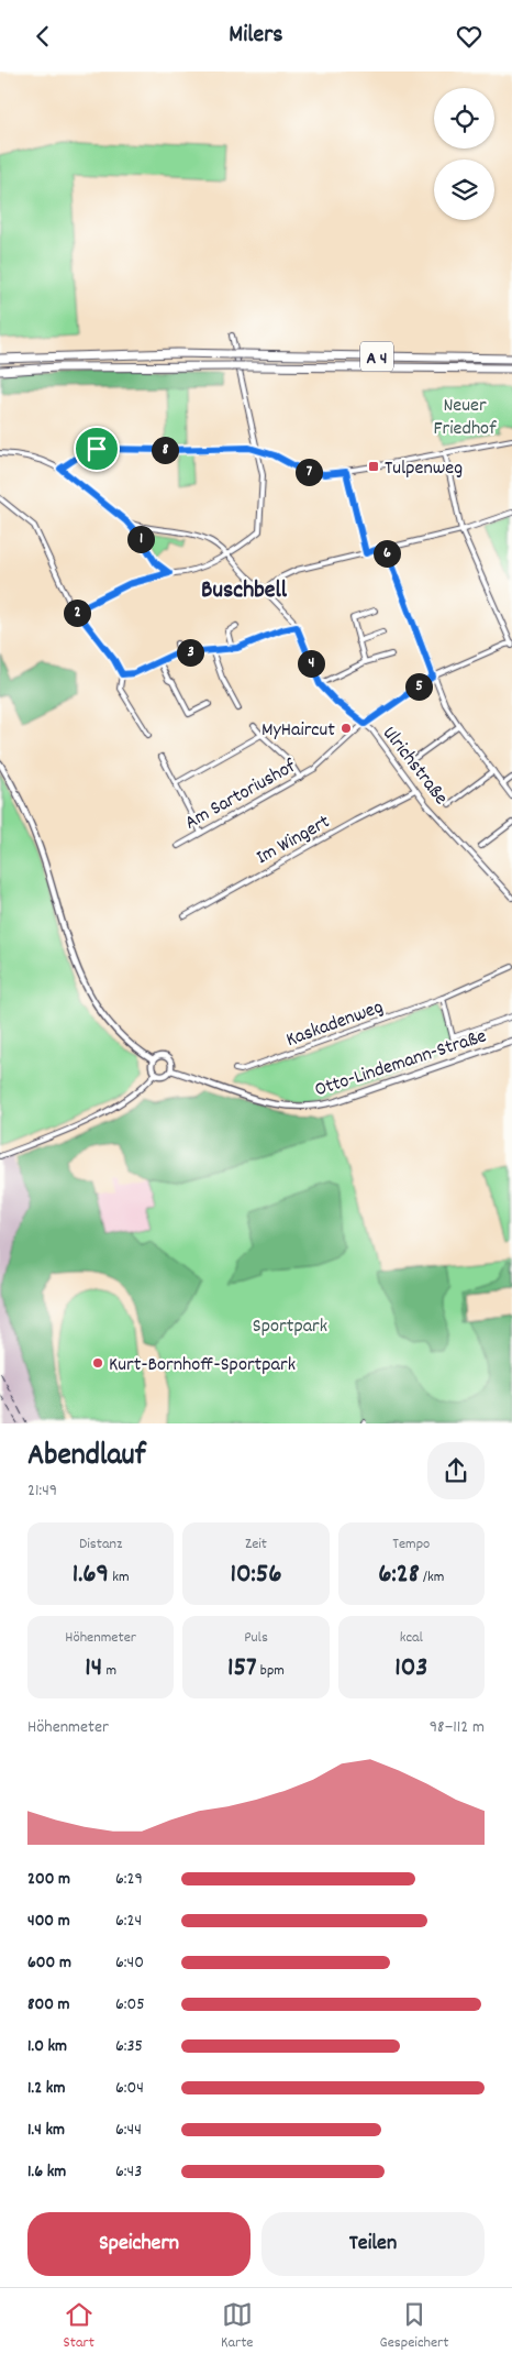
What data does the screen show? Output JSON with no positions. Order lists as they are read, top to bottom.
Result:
{
  "streets": {
    "highway": ["A 4"],
    "street": [
      "Ulrichstraße",
      "Am Sartoriushof",
      "Im Wingert",
      "Kaskadenweg",
      "Otto-Lindemann-Straße"
    ]
  },
  "crossings": [
    ["Ulrichstraße", "Am Sartoriushof"],
    ["Ulrichstraße", "Im Wingert"]
  ],
  "districts": ["Buschbell"],
  "parks": ["Neuer Friedhof", "Sportpark"],
  "places": {
    "transit": ["Tulpenweg"],
    "other": ["MyHaircut", "Kurt-Bornhoff-Sportpark"]
  },
  "page": {
    "header": "Milers",
    "pins": [
      "8",
      "7",
      "1",
      "6",
      "2",
      "3",
      "4",
      "5"
    ],
    "heading": ["Abendlauf", "21:49"],
    "stats": [
      ["Distanz", "1.69 km"],
      ["Zeit", "10:56"],
      ["Tempo", "6:28 /km"],
      ["Höhenmeter", "14 m"],
      ["Puls", "157 bpm"],
      ["kcal", "103"]
    ],
    "chart": ["Höhenmeter", "98–112 m"],
    "list": [
      {
        "name": "200 m",
        "note": "6:29"
      },
      {
        "name": "400 m",
        "note": "6:24"
      },
      {
        "name": "600 m",
        "note": "6:40"
      },
      {
        "name": "800 m",
        "note": "6:05"
      },
      {
        "name": "1.0 km",
        "note": "6:35"
      },
      {
        "name": "1.2 km",
        "note": "6:04"
      },
      {
        "name": "1.4 km",
        "note": "6:44"
      },
      {
        "name": "1.6 km",
        "note": "6:43"
      }
    ],
    "buttons": ["Speichern", "Teilen"],
    "tabs": ["Start", "Karte", "Gespeichert"]
  }
}
